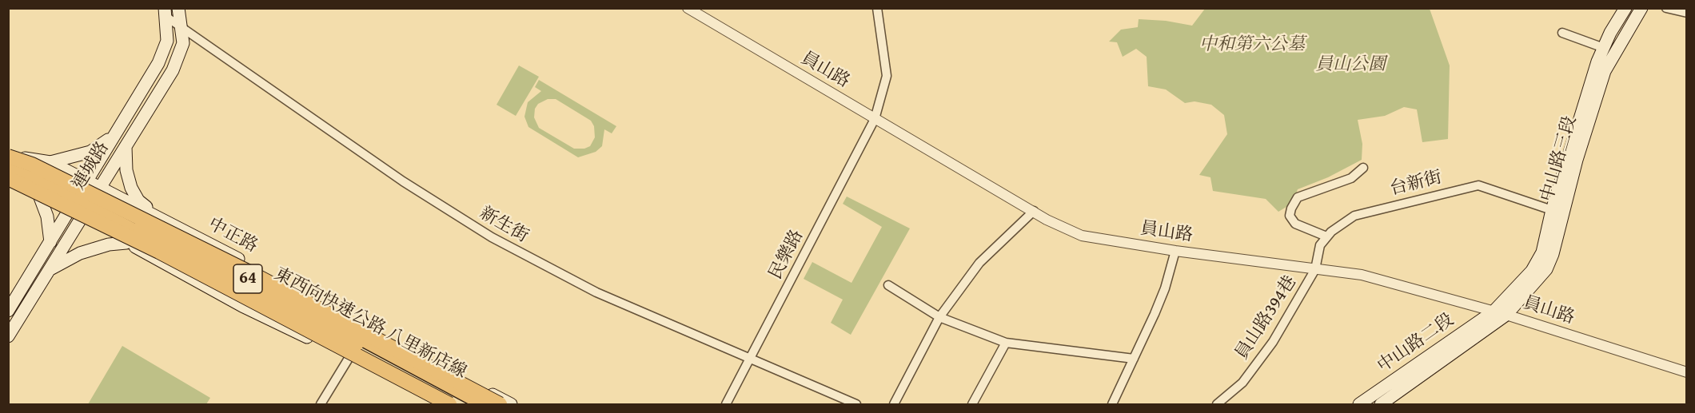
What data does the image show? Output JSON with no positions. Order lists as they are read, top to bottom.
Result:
{
  "streets": {
    "highway": ["64", "東西向快速公路 八里新店線"],
    "main road": [
      "中山路三段",
      "連城路",
      "中正路",
      "中山路二段"
    ],
    "street": [
      "員山路",
      "台新街",
      "新生街",
      "民樂路",
      "員山路394巷"
    ]
  },
  "crossings": [
    ["員山路", "中山路三段"],
    ["員山路", "民樂路"],
    ["員山路", "員山路394巷"],
    ["員山路", "中山路二段"],
    ["中山路三段", "台新街"],
    ["中山路三段", "中山路二段"],
    ["連城路", "新生街"],
    ["連城路", "中正路"],
    ["新生街", "民樂路"]
  ],
  "parks": ["中和第六公墓", "員山公園"]
}
